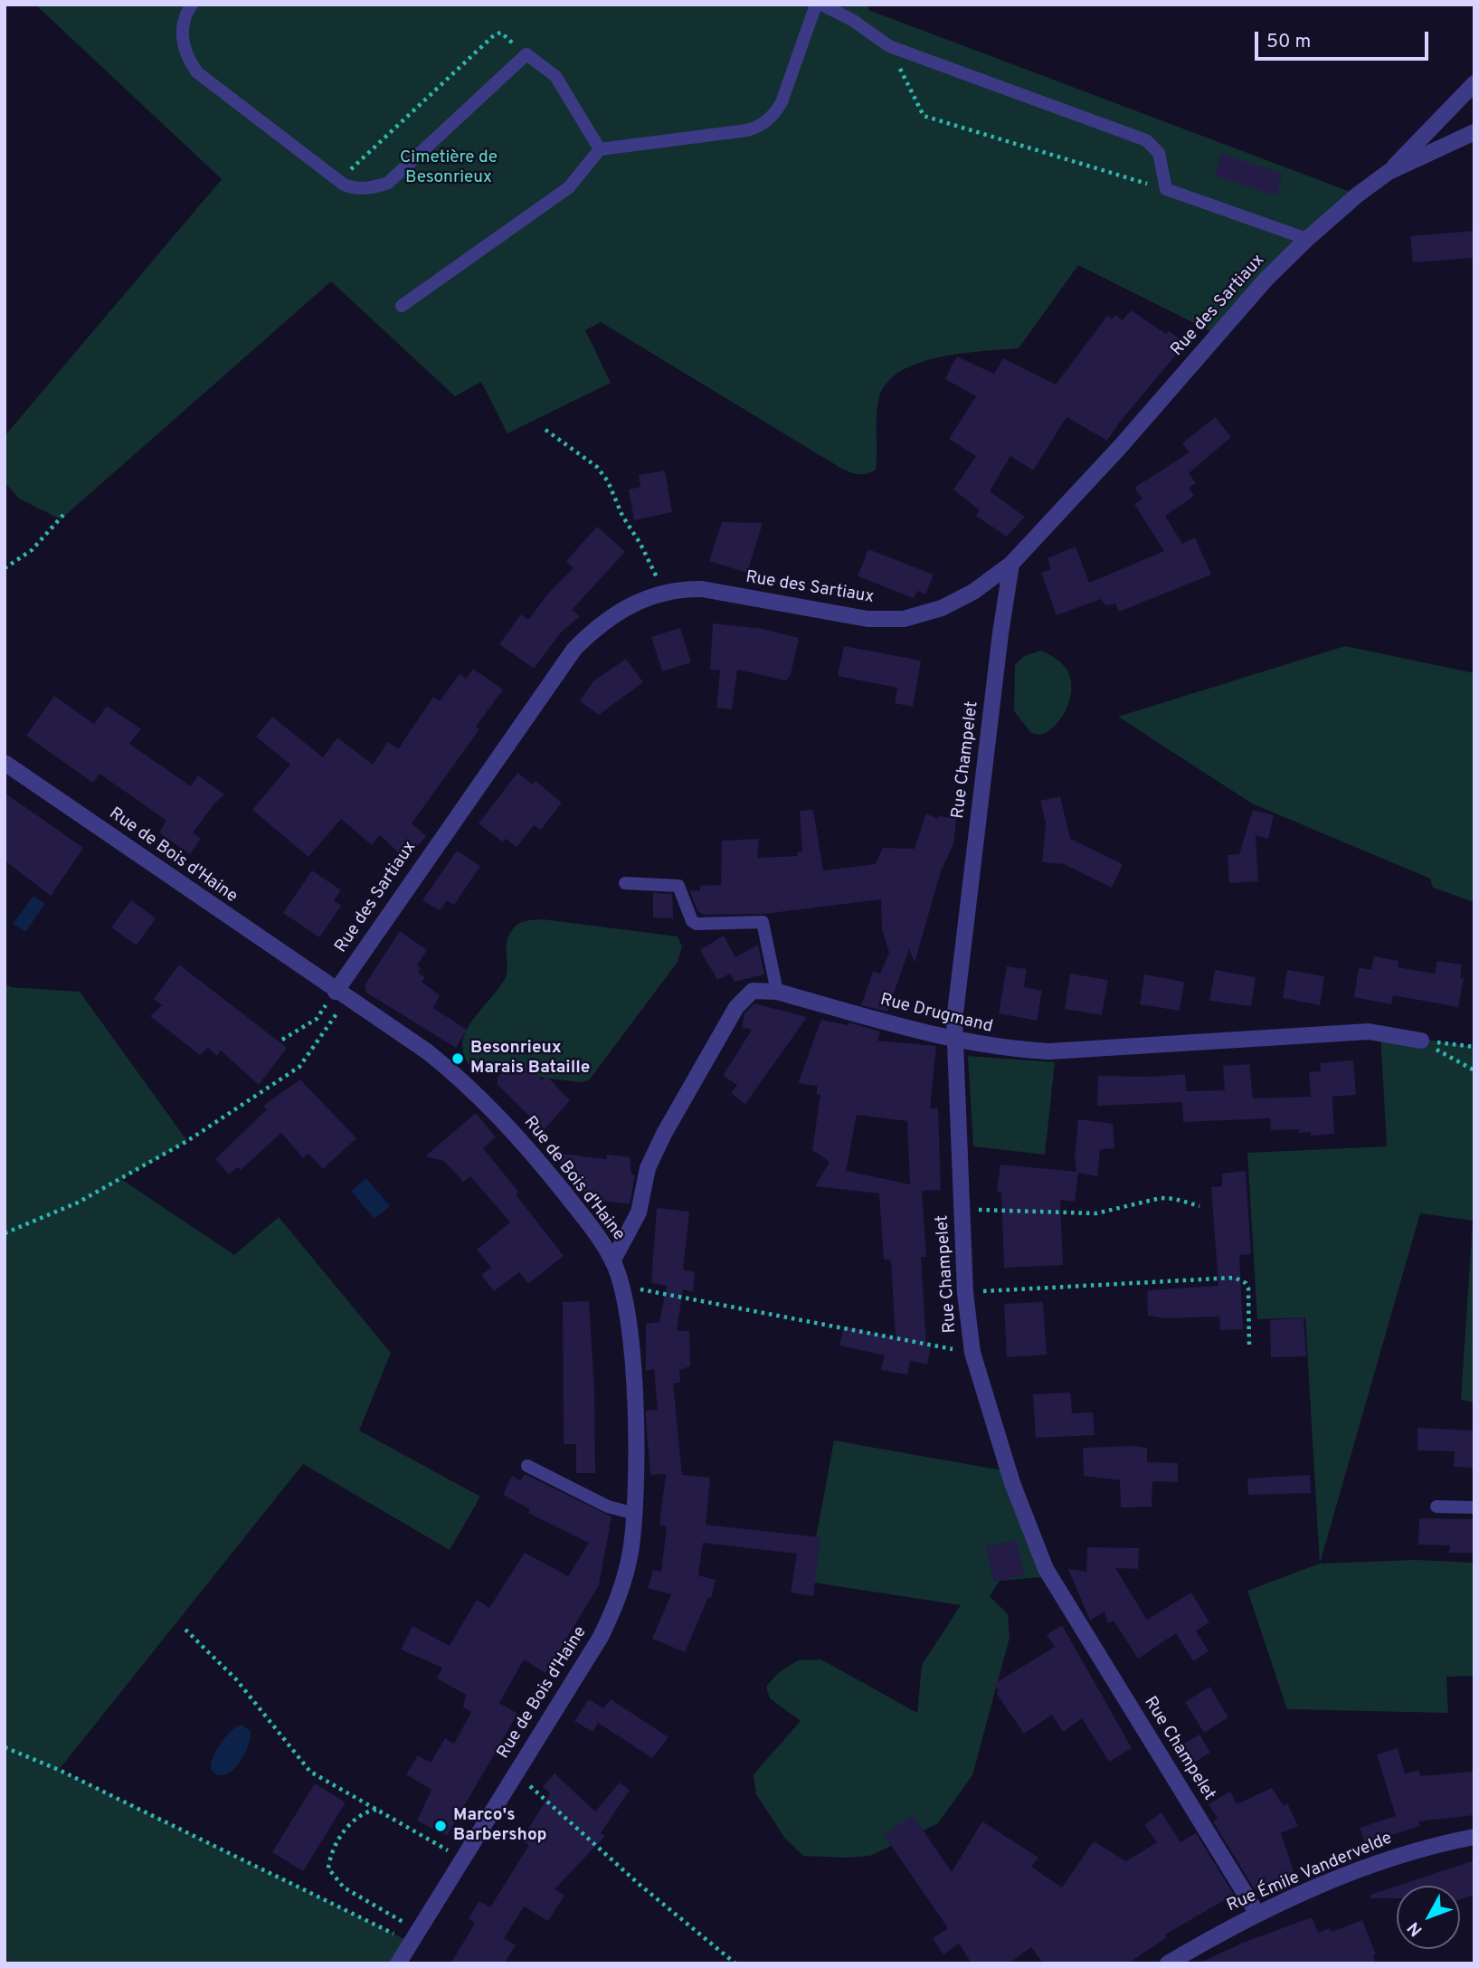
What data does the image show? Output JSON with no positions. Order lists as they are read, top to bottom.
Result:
{
  "streets": {
    "street": [
      "Rue des Sartiaux",
      "Rue Champelet",
      "Rue de Bois d'Haine",
      "Rue Drugmand",
      "Rue Émile Vandervelde"
    ]
  },
  "crossings": [
    ["Rue des Sartiaux", "Rue Champelet"],
    ["Rue des Sartiaux", "Rue de Bois d'Haine"],
    ["Rue Champelet", "Rue Drugmand"],
    ["Rue Champelet", "Rue Émile Vandervelde"],
    ["Rue de Bois d'Haine", "Rue Drugmand"]
  ],
  "parks": ["Cimetière de Besonrieux"],
  "places": ["Besonrieux Marais Bataille", "Marco's Barbershop"],
  "scale_bar": "50 m",
  "north": "bottom left"
}
